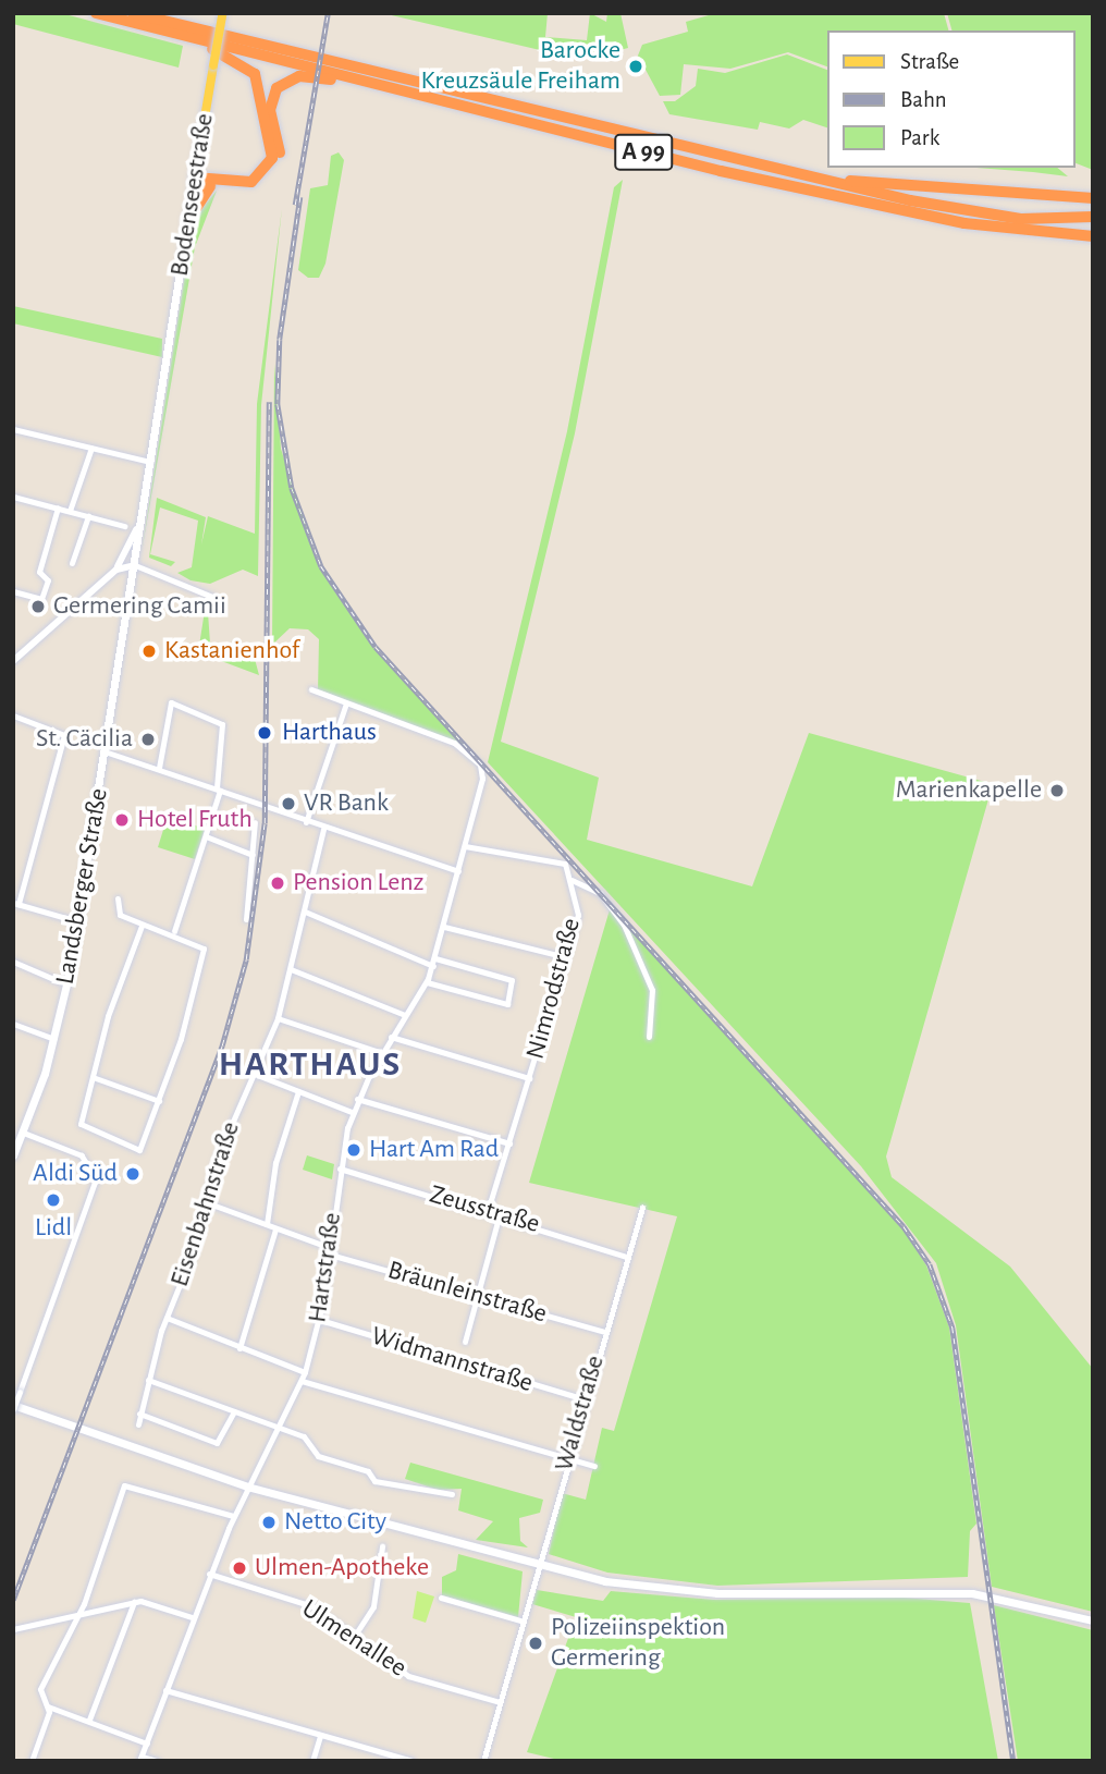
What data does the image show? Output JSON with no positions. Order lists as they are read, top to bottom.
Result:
{
  "streets": {
    "highway": ["A 99"],
    "main road": ["Bodenseestraße", "Landsberger Straße"],
    "street": [
      "Nimrodstraße",
      "Eisenbahnstraße",
      "Zeusstraße",
      "Hartstraße",
      "Bräunleinstraße",
      "Widmannstraße",
      "Waldstraße",
      "Ulmenallee"
    ]
  },
  "crossings": [
    ["Bodenseestraße", "Landsberger Straße"],
    ["Nimrodstraße", "Zeusstraße"],
    ["Nimrodstraße", "Hartstraße"],
    ["Eisenbahnstraße", "Bräunleinstraße"],
    ["Zeusstraße", "Hartstraße"],
    ["Zeusstraße", "Waldstraße"],
    ["Hartstraße", "Bräunleinstraße"],
    ["Hartstraße", "Widmannstraße"],
    ["Hartstraße", "Ulmenallee"],
    ["Bräunleinstraße", "Waldstraße"],
    ["Widmannstraße", "Waldstraße"],
    ["Waldstraße", "Ulmenallee"]
  ],
  "districts": ["HARTHAUS"],
  "places": [
    "Barocke Kreuzsäule Freiham",
    "Germering Camii",
    "Kastanienhof",
    "Harthaus",
    "St. Cäcilia",
    "Marienkapelle",
    "VR Bank",
    "Hotel Fruth",
    "Pension Lenz",
    "Hart Am Rad",
    "Aldi Süd",
    "Lidl",
    "Netto City",
    "Ulmen-Apotheke",
    "Polizeiinspektion Germering"
  ],
  "legend": ["Straße", "Bahn", "Park"]
}
